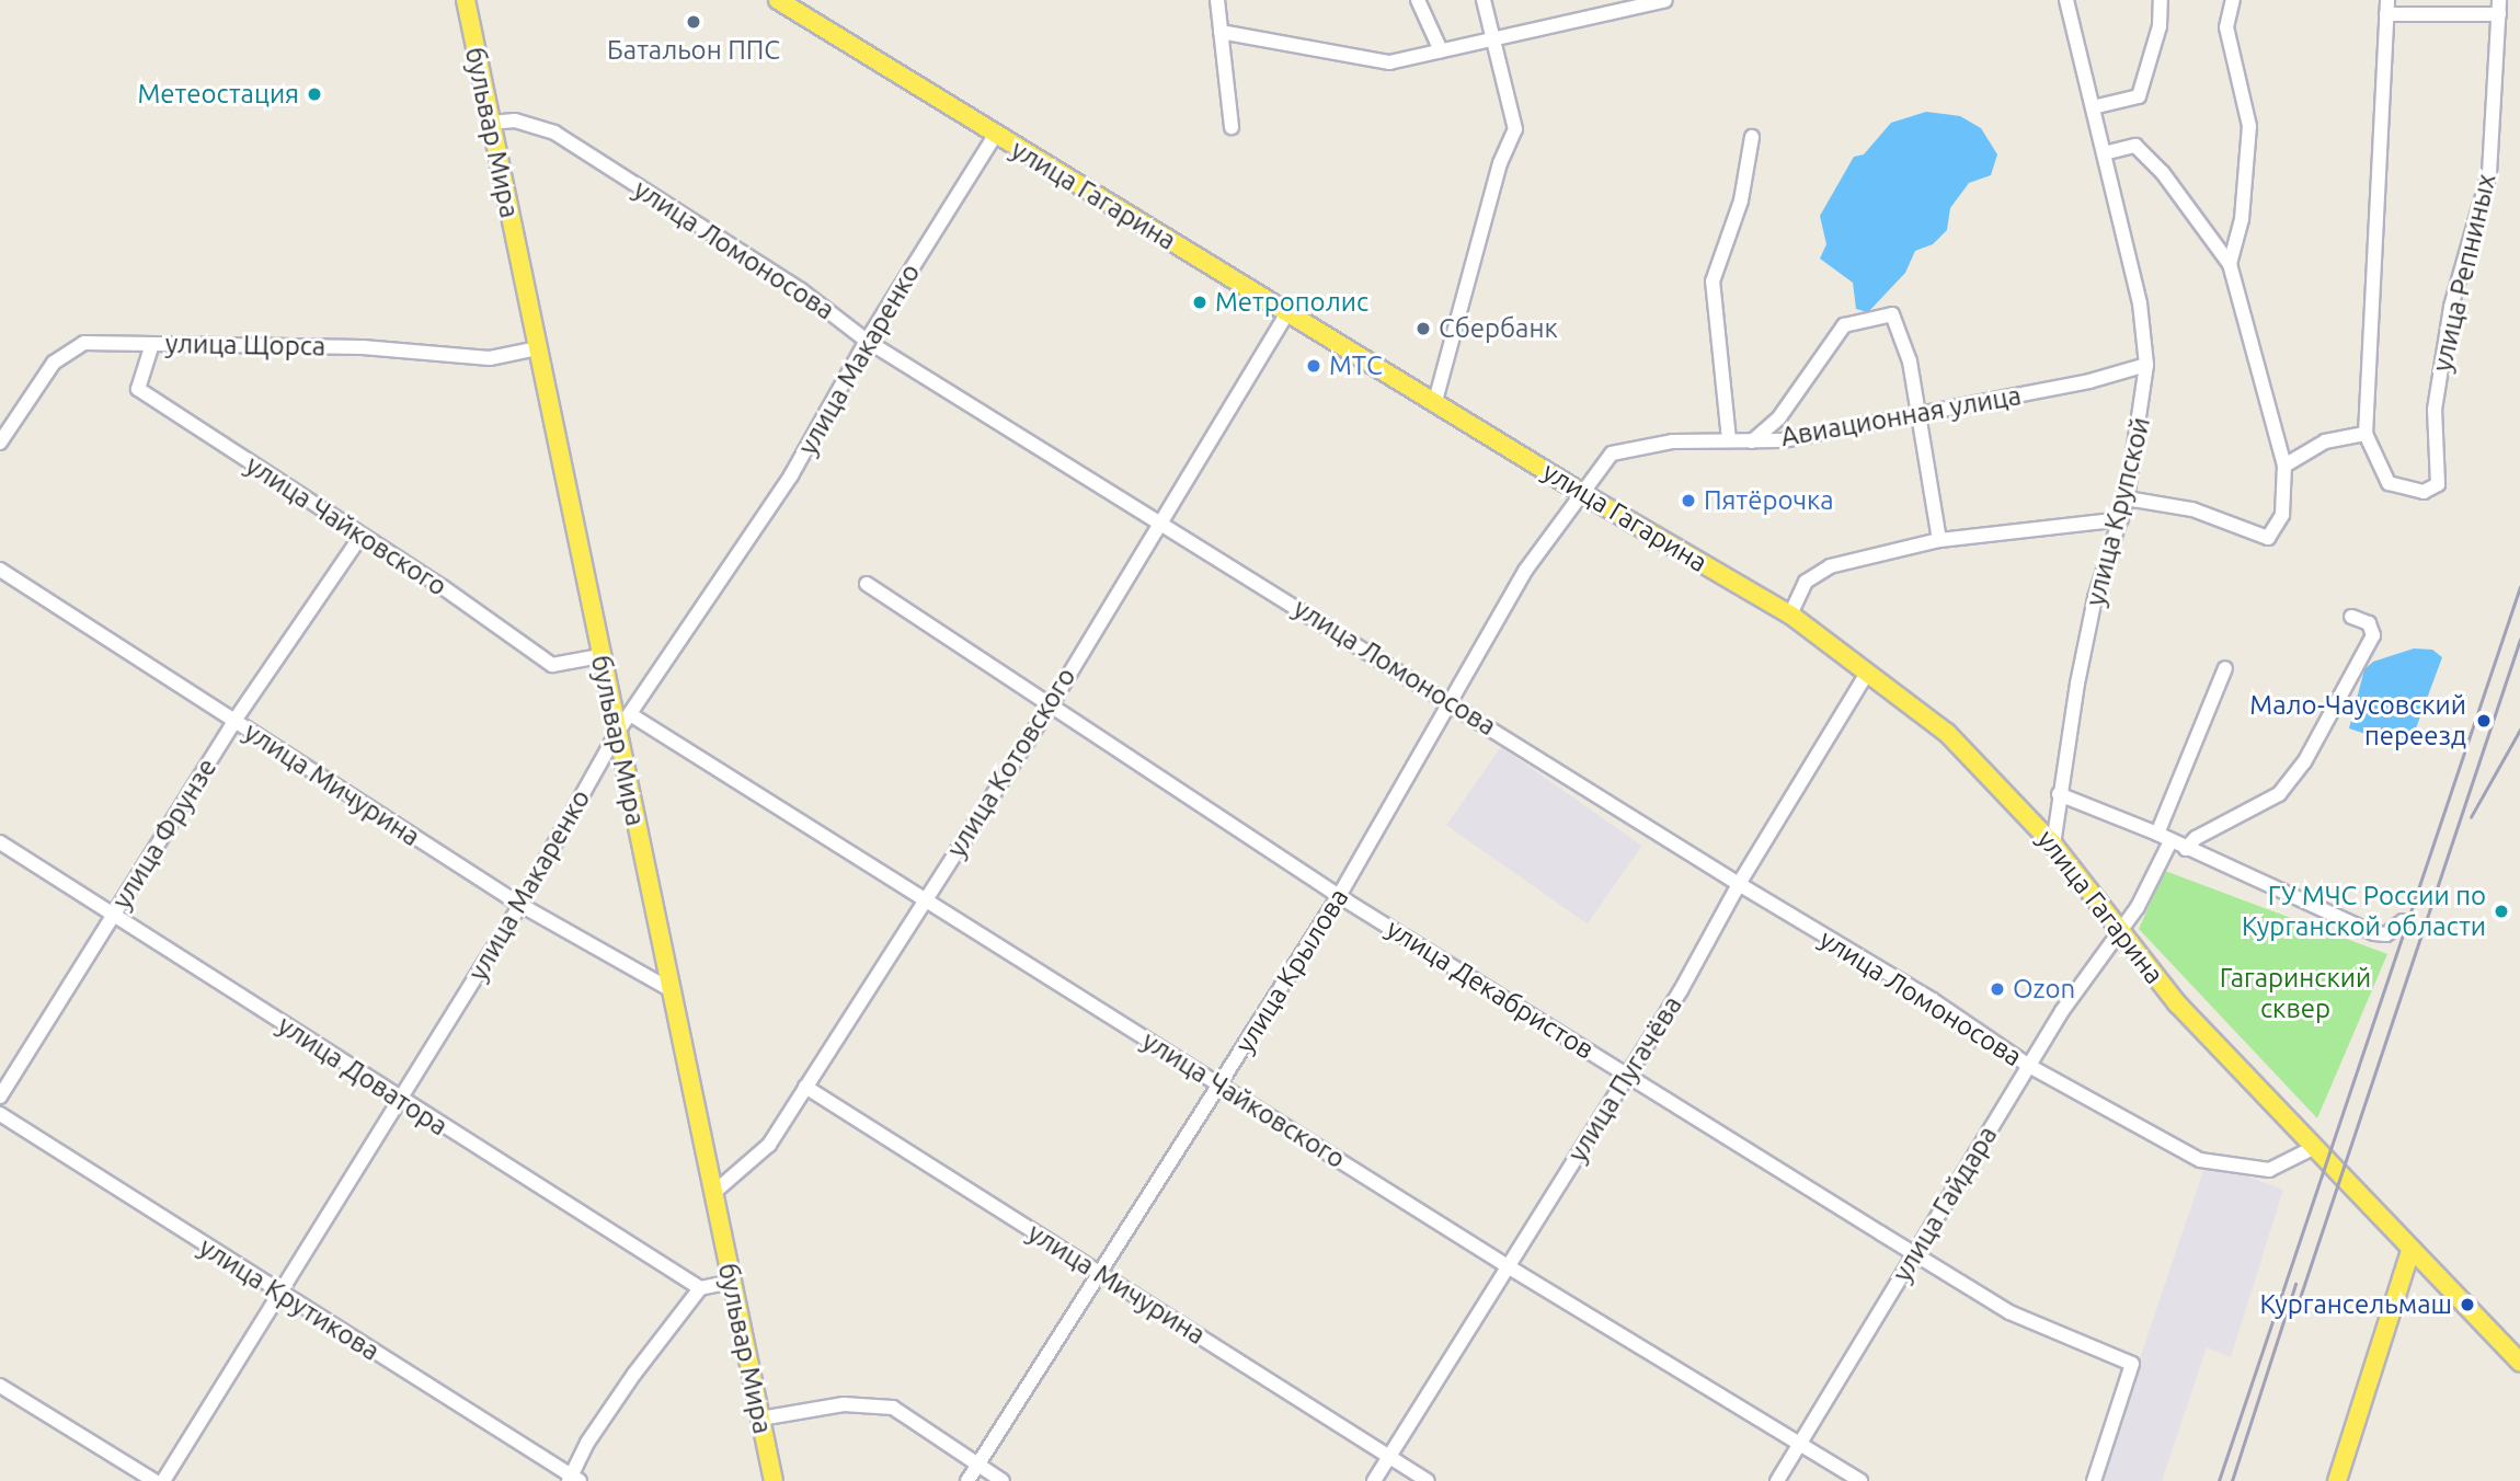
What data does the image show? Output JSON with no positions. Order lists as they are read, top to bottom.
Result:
{
  "streets": {
    "main road": ["бульвар Мира", "улица Гагарина"],
    "street": [
      "улица Ломоносова",
      "улица Репниных",
      "улица Щорса",
      "улица Макаренко",
      "Авиационная улица",
      "улица Крупской",
      "улица Чайковского",
      "улица Котовского",
      "улица Мичурина",
      "улица Фрунзе",
      "улица Крылова",
      "улица Декабристов",
      "улица Доватора",
      "улица Пугачёва",
      "улица Гайдара",
      "улица Крутикова"
    ]
  },
  "crossings": [
    ["бульвар Мира", "улица Ломоносова"],
    ["бульвар Мира", "улица Щорса"],
    ["бульвар Мира", "улица Макаренко"],
    ["бульвар Мира", "улица Чайковского"],
    ["бульвар Мира", "улица Котовского"],
    ["бульвар Мира", "улица Мичурина"],
    ["улица Гагарина", "улица Ломоносова"],
    ["улица Гагарина", "улица Макаренко"],
    ["улица Гагарина", "Авиационная улица"],
    ["улица Гагарина", "улица Крупской"],
    ["улица Гагарина", "улица Котовского"],
    ["улица Гагарина", "улица Крылова"],
    ["улица Гагарина", "улица Пугачёва"],
    ["улица Гагарина", "улица Гайдара"],
    ["улица Ломоносова", "улица Макаренко"],
    ["улица Ломоносова", "улица Котовского"],
    ["улица Ломоносова", "улица Крылова"],
    ["улица Ломоносова", "улица Пугачёва"],
    ["улица Ломоносова", "улица Гайдара"],
    ["улица Щорса", "улица Чайковского"],
    ["улица Макаренко", "улица Чайковского"],
    ["улица Макаренко", "улица Мичурина"],
    ["улица Макаренко", "улица Доватора"],
    ["улица Макаренко", "улица Крутикова"],
    ["Авиационная улица", "улица Крупской"],
    ["Авиационная улица", "улица Крылова"],
    ["улица Чайковского", "улица Котовского"],
    ["улица Чайковского", "улица Фрунзе"],
    ["улица Чайковского", "улица Крылова"],
    ["улица Чайковского", "улица Пугачёва"],
    ["улица Чайковского", "улица Гайдара"],
    ["улица Котовского", "улица Мичурина"],
    ["улица Котовского", "улица Декабристов"],
    ["улица Мичурина", "улица Фрунзе"],
    ["улица Мичурина", "улица Крылова"],
    ["улица Мичурина", "улица Пугачёва"],
    ["улица Фрунзе", "улица Доватора"],
    ["улица Крылова", "улица Декабристов"],
    ["улица Декабристов", "улица Пугачёва"],
    ["улица Декабристов", "улица Гайдара"]
  ],
  "parks": ["Гагаринский сквер"],
  "places": [
    "Батальон ППС",
    "Метеостация",
    "Метрополис",
    "Сбербанк",
    "МТС",
    "Пятёрочка",
    "Мало-Чаусовский переезд",
    "ГУ МЧС России по Курганской области",
    "Ozon",
    "Кургансельмаш"
  ]
}
